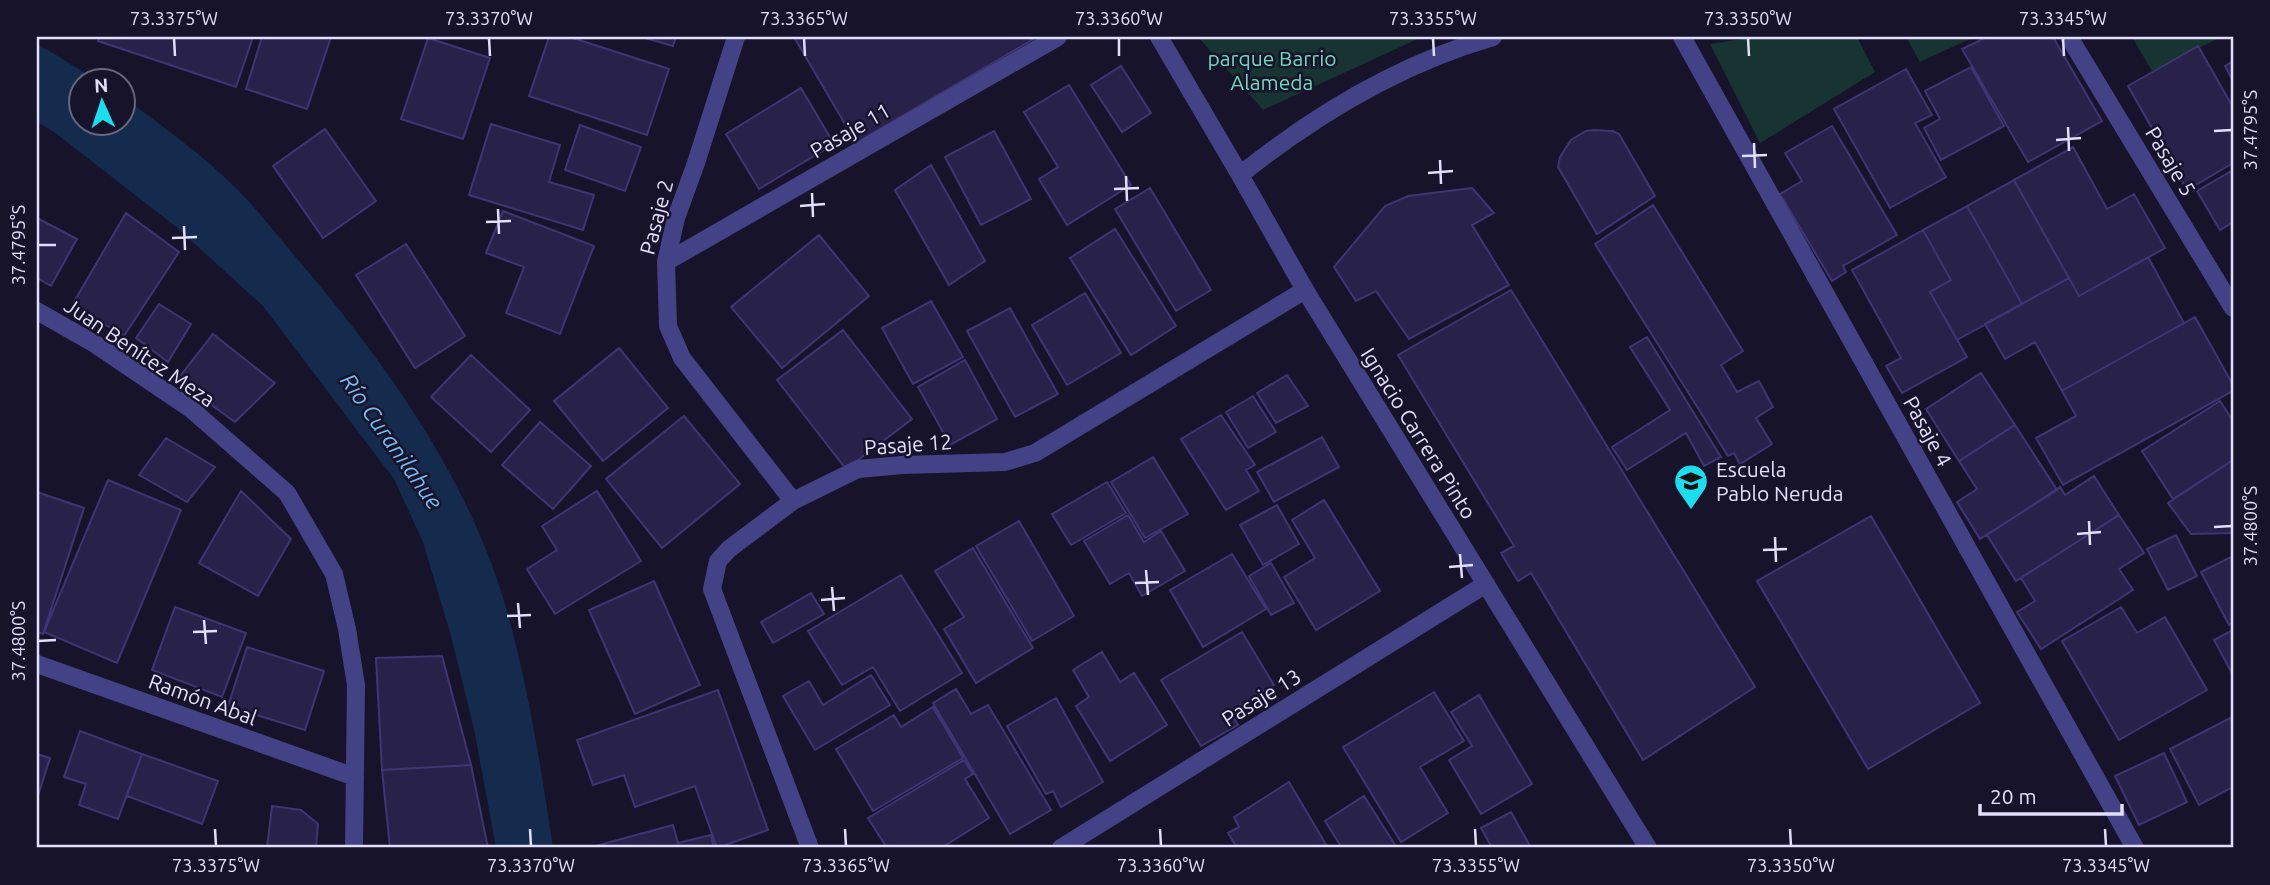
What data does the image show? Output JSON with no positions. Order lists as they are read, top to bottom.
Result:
{
  "streets": {
    "street": [
      "Pasaje 11",
      "Pasaje 5",
      "Pasaje 2",
      "Juan Benítez Meza",
      "Pasaje 4",
      "Ignacio Carrera Pinto",
      "Pasaje 12",
      "Pasaje 13",
      "Ramón Abal"
    ]
  },
  "crossings": [
    ["Pasaje 11", "Pasaje 2"],
    ["Pasaje 2", "Pasaje 12"],
    ["Juan Benítez Meza", "Ramón Abal"],
    ["Ignacio Carrera Pinto", "Pasaje 12"],
    ["Ignacio Carrera Pinto", "Pasaje 13"]
  ],
  "water": ["Río Curanilahue"],
  "parks": ["parque Barrio Alameda"],
  "places": {
    "school or university": ["Escuela Pablo Neruda"]
  },
  "scale_bar": "20 m",
  "north": "top",
  "coordinates": [
    "73.3375°W",
    "73.3370°W",
    "73.3365°W",
    "73.3360°W",
    "73.3355°W",
    "73.3350°W",
    "73.3345°W",
    "37.4795°S",
    "37.4800°S"
  ]
}
